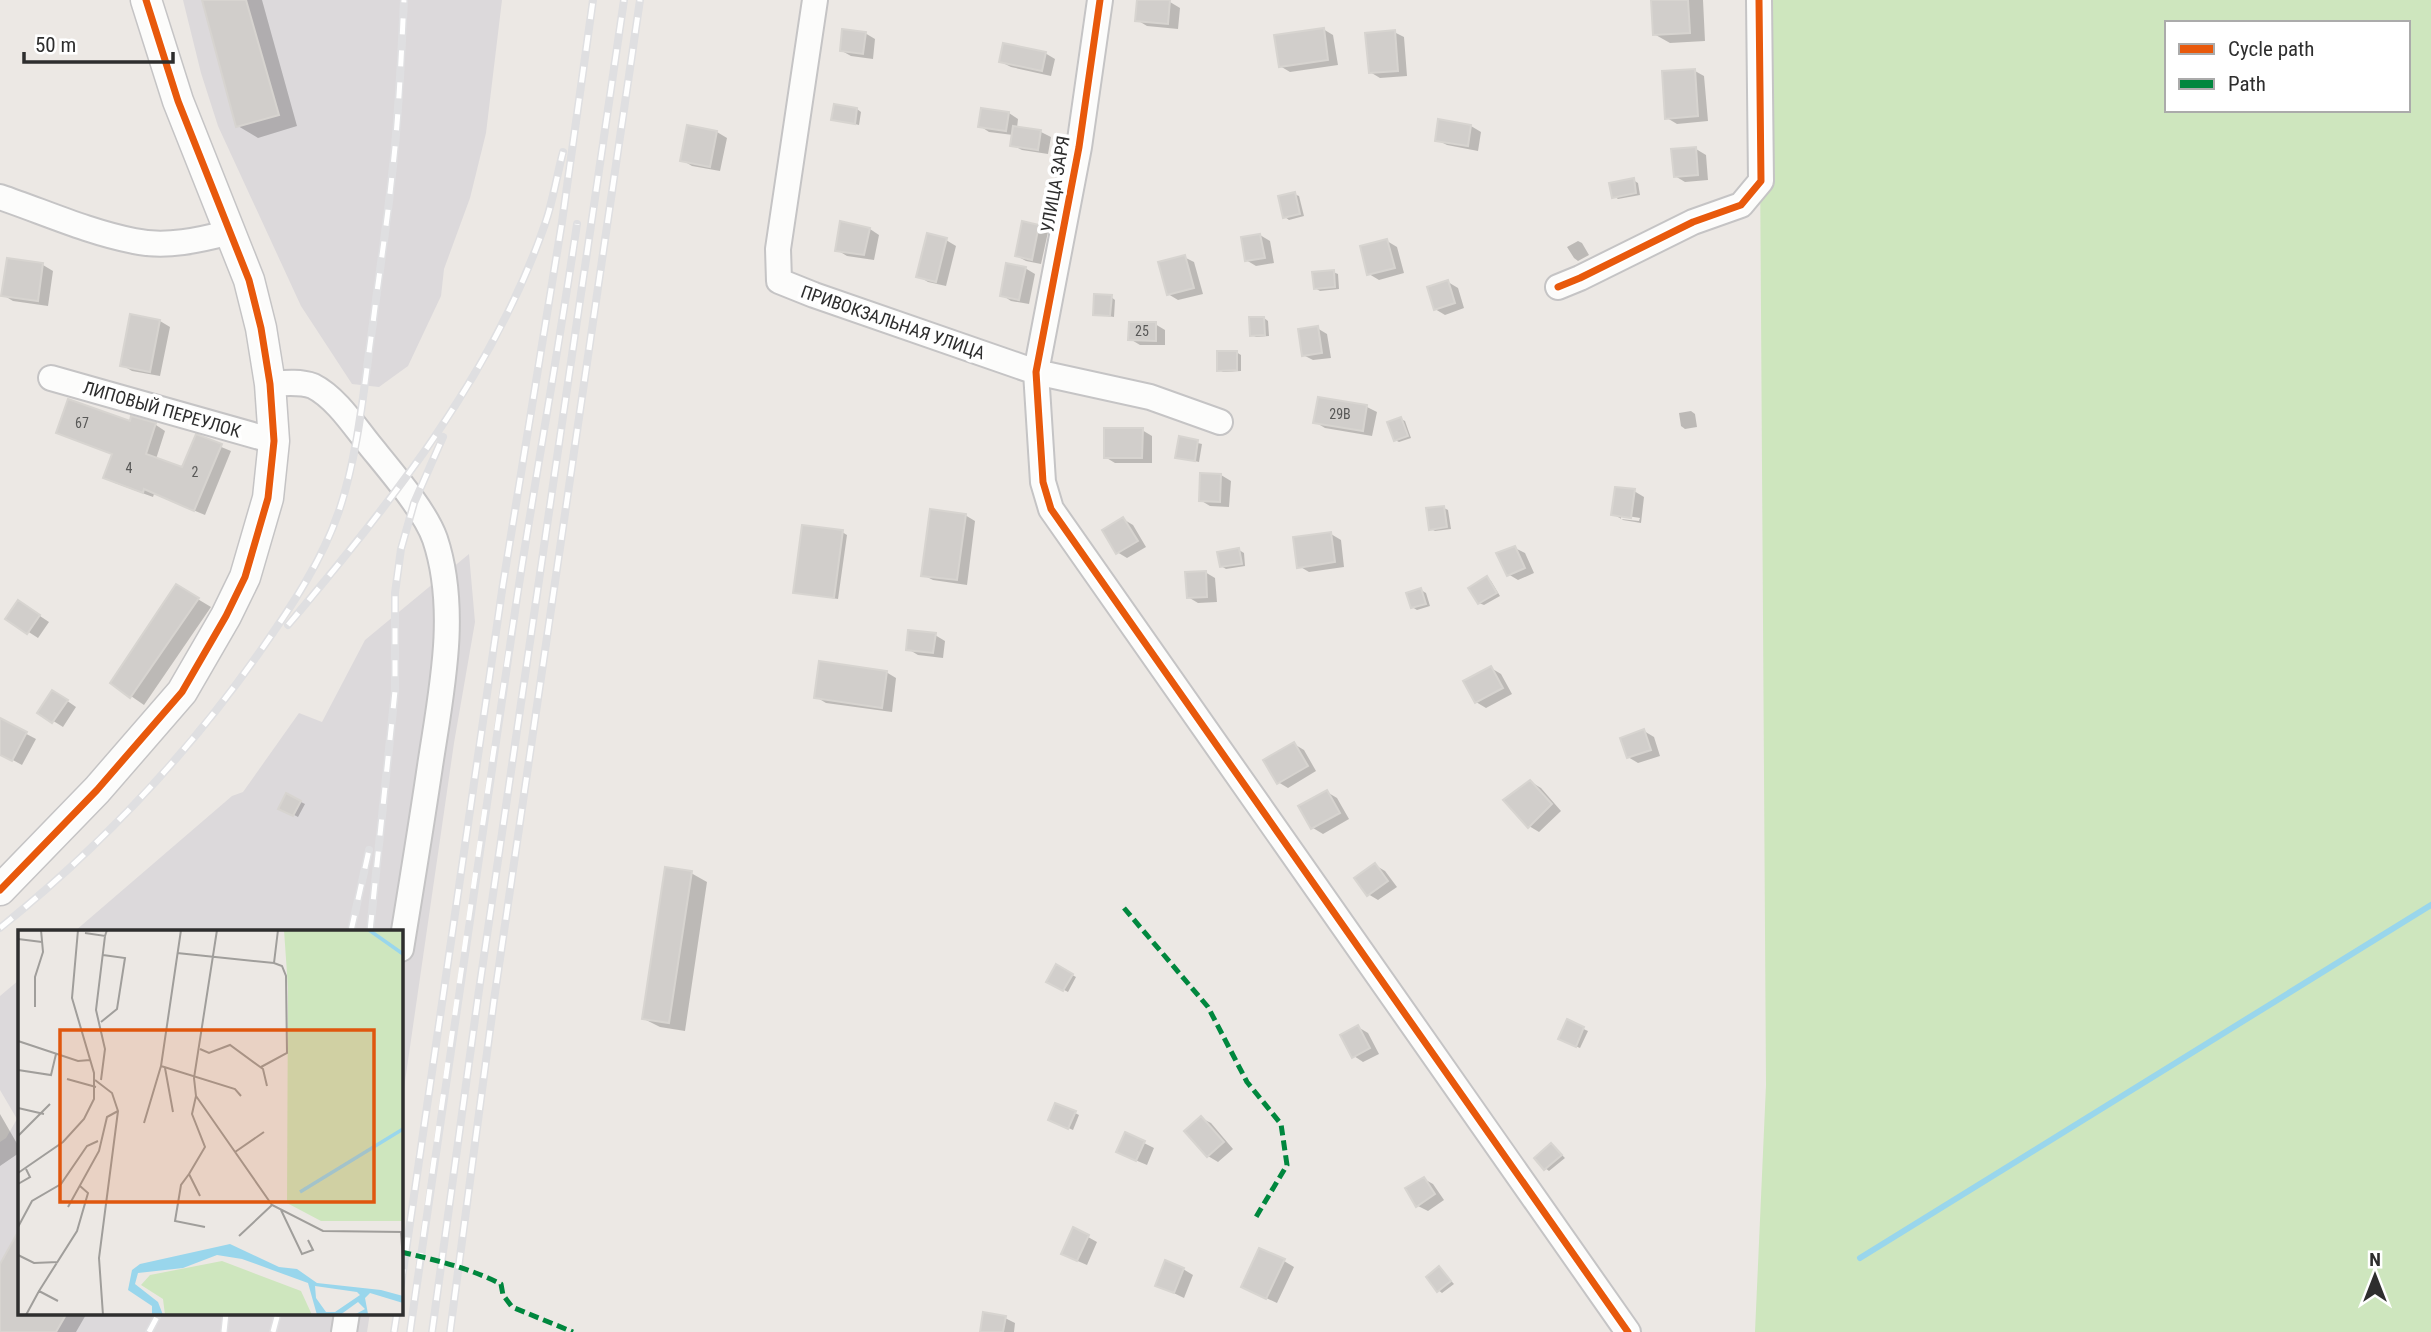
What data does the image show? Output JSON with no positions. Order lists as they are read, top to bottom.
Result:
{
  "streets": {
    "street": ["УЛИЦА ЗАРЯ", "ПРИВОКЗАЛЬНАЯ УЛИЦА", "ЛИПОВЫЙ ПЕРЕУЛОК"]
  },
  "crossings": [
    ["УЛИЦА ЗАРЯ", "ПРИВОКЗАЛЬНАЯ УЛИЦА"]
  ],
  "house_numbers": [
    "25",
    "29В",
    "67",
    "4",
    "2"
  ],
  "legend": ["Cycle path", "Path"],
  "scale_bar": "50 m",
  "north": "top"
}
